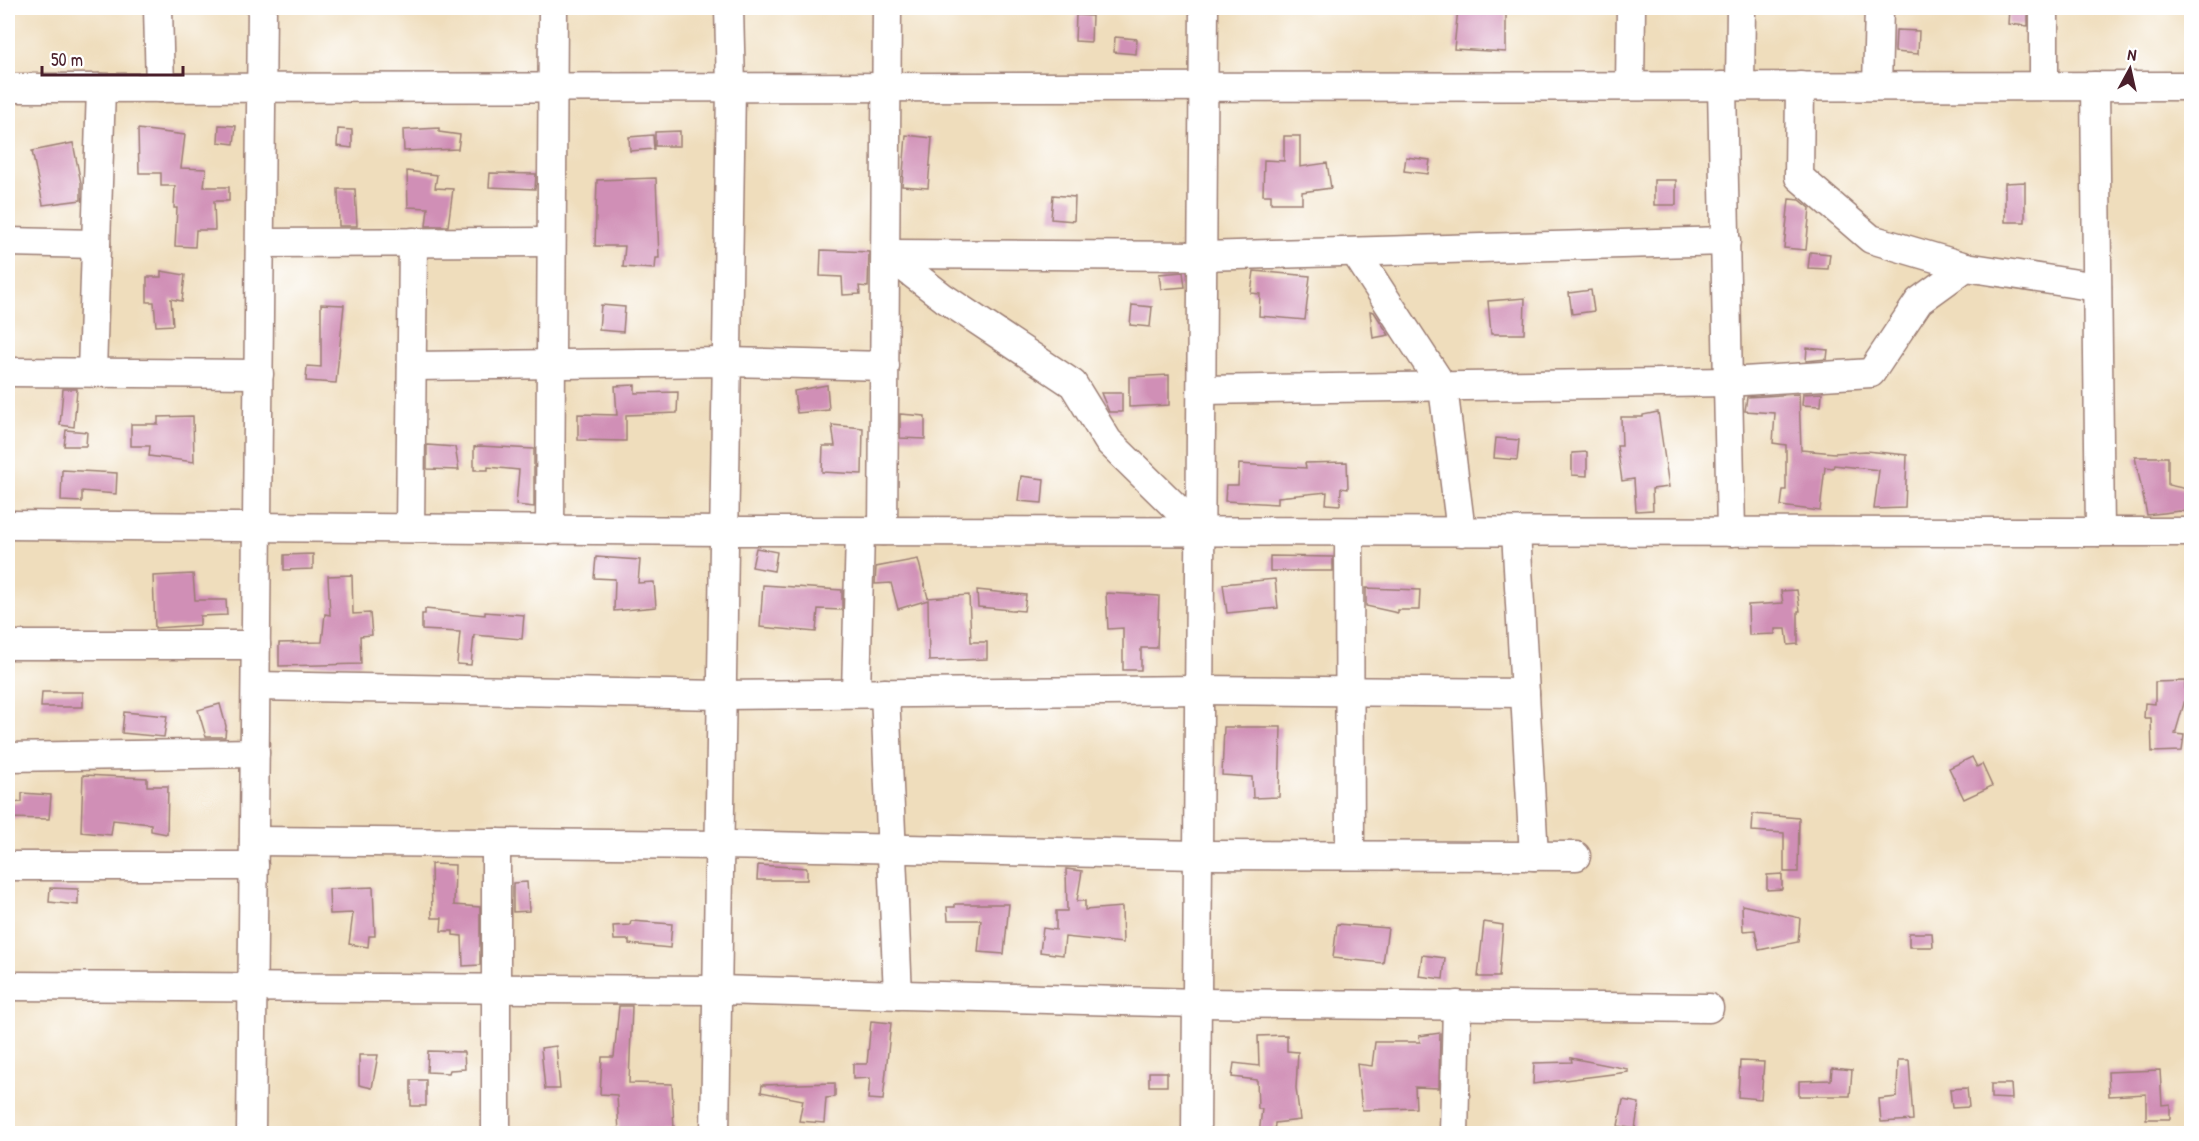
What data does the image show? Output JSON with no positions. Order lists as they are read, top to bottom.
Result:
{
  "scale_bar": "50 m",
  "north": "top"
}
